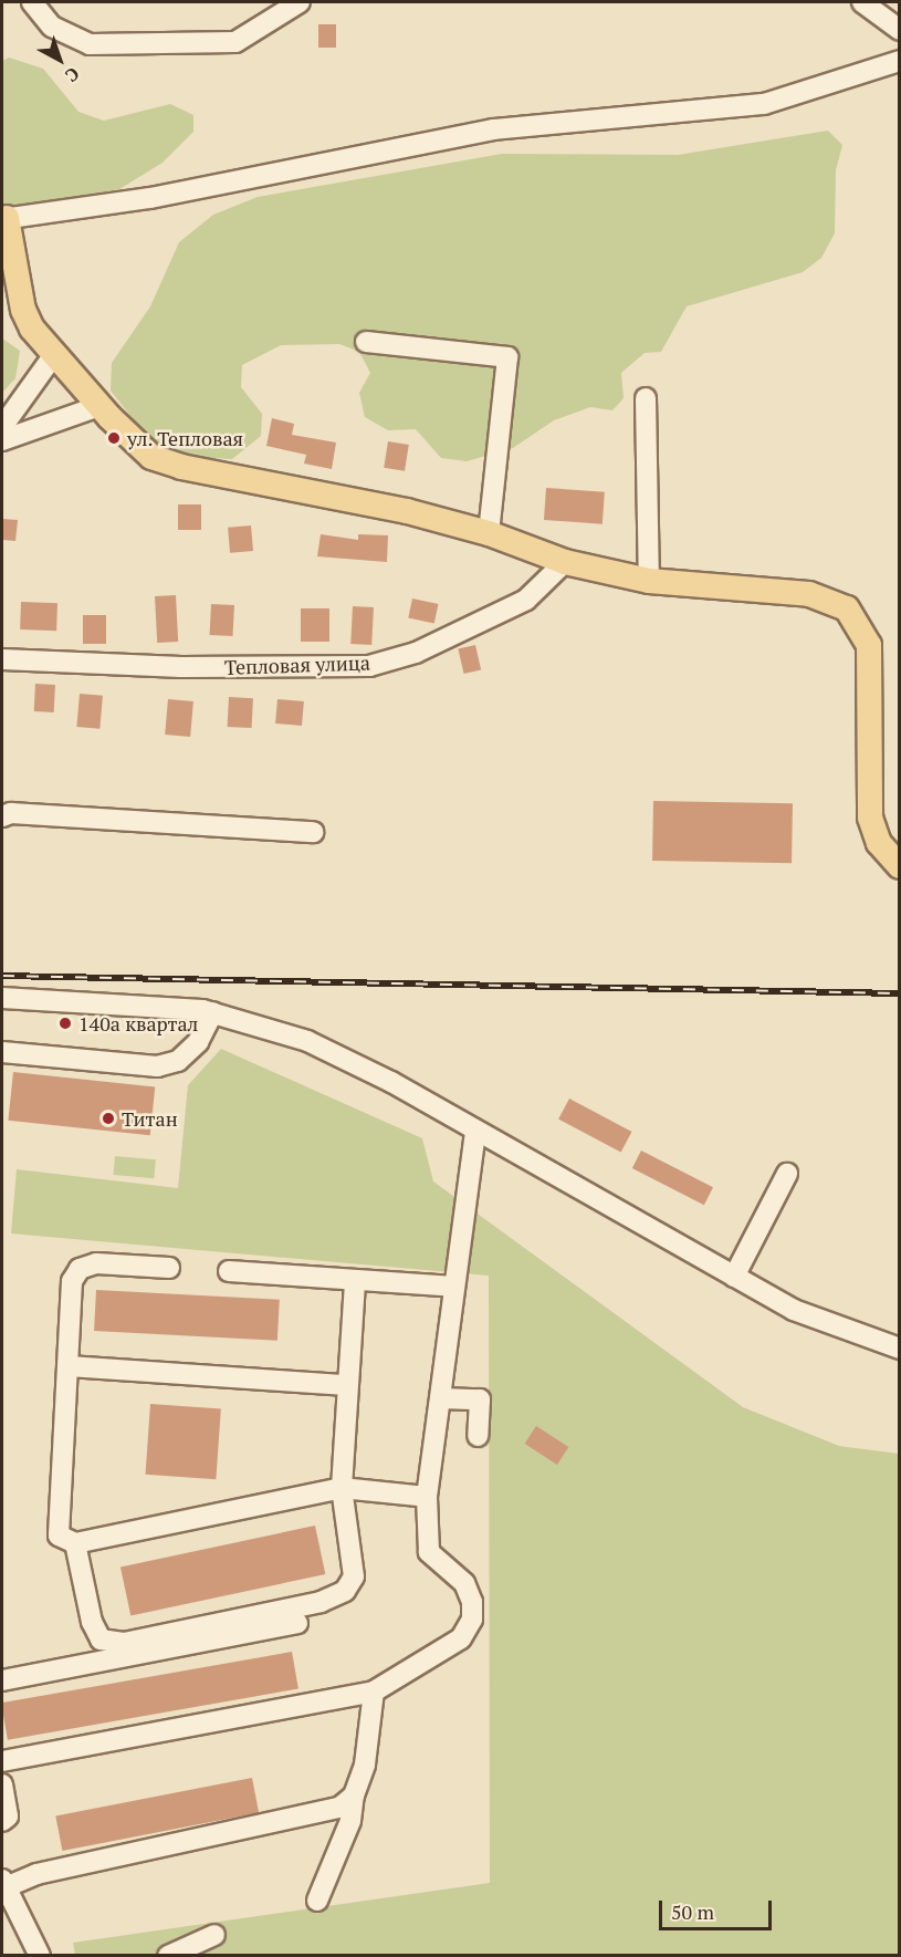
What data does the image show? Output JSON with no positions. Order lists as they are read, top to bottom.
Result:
{
  "streets": {
    "street": ["Тепловая улица"]
  },
  "places": ["ул. Тепловая", "140а квартал", "Титан"],
  "scale_bar": "50 m",
  "north": "bottom right"
}
